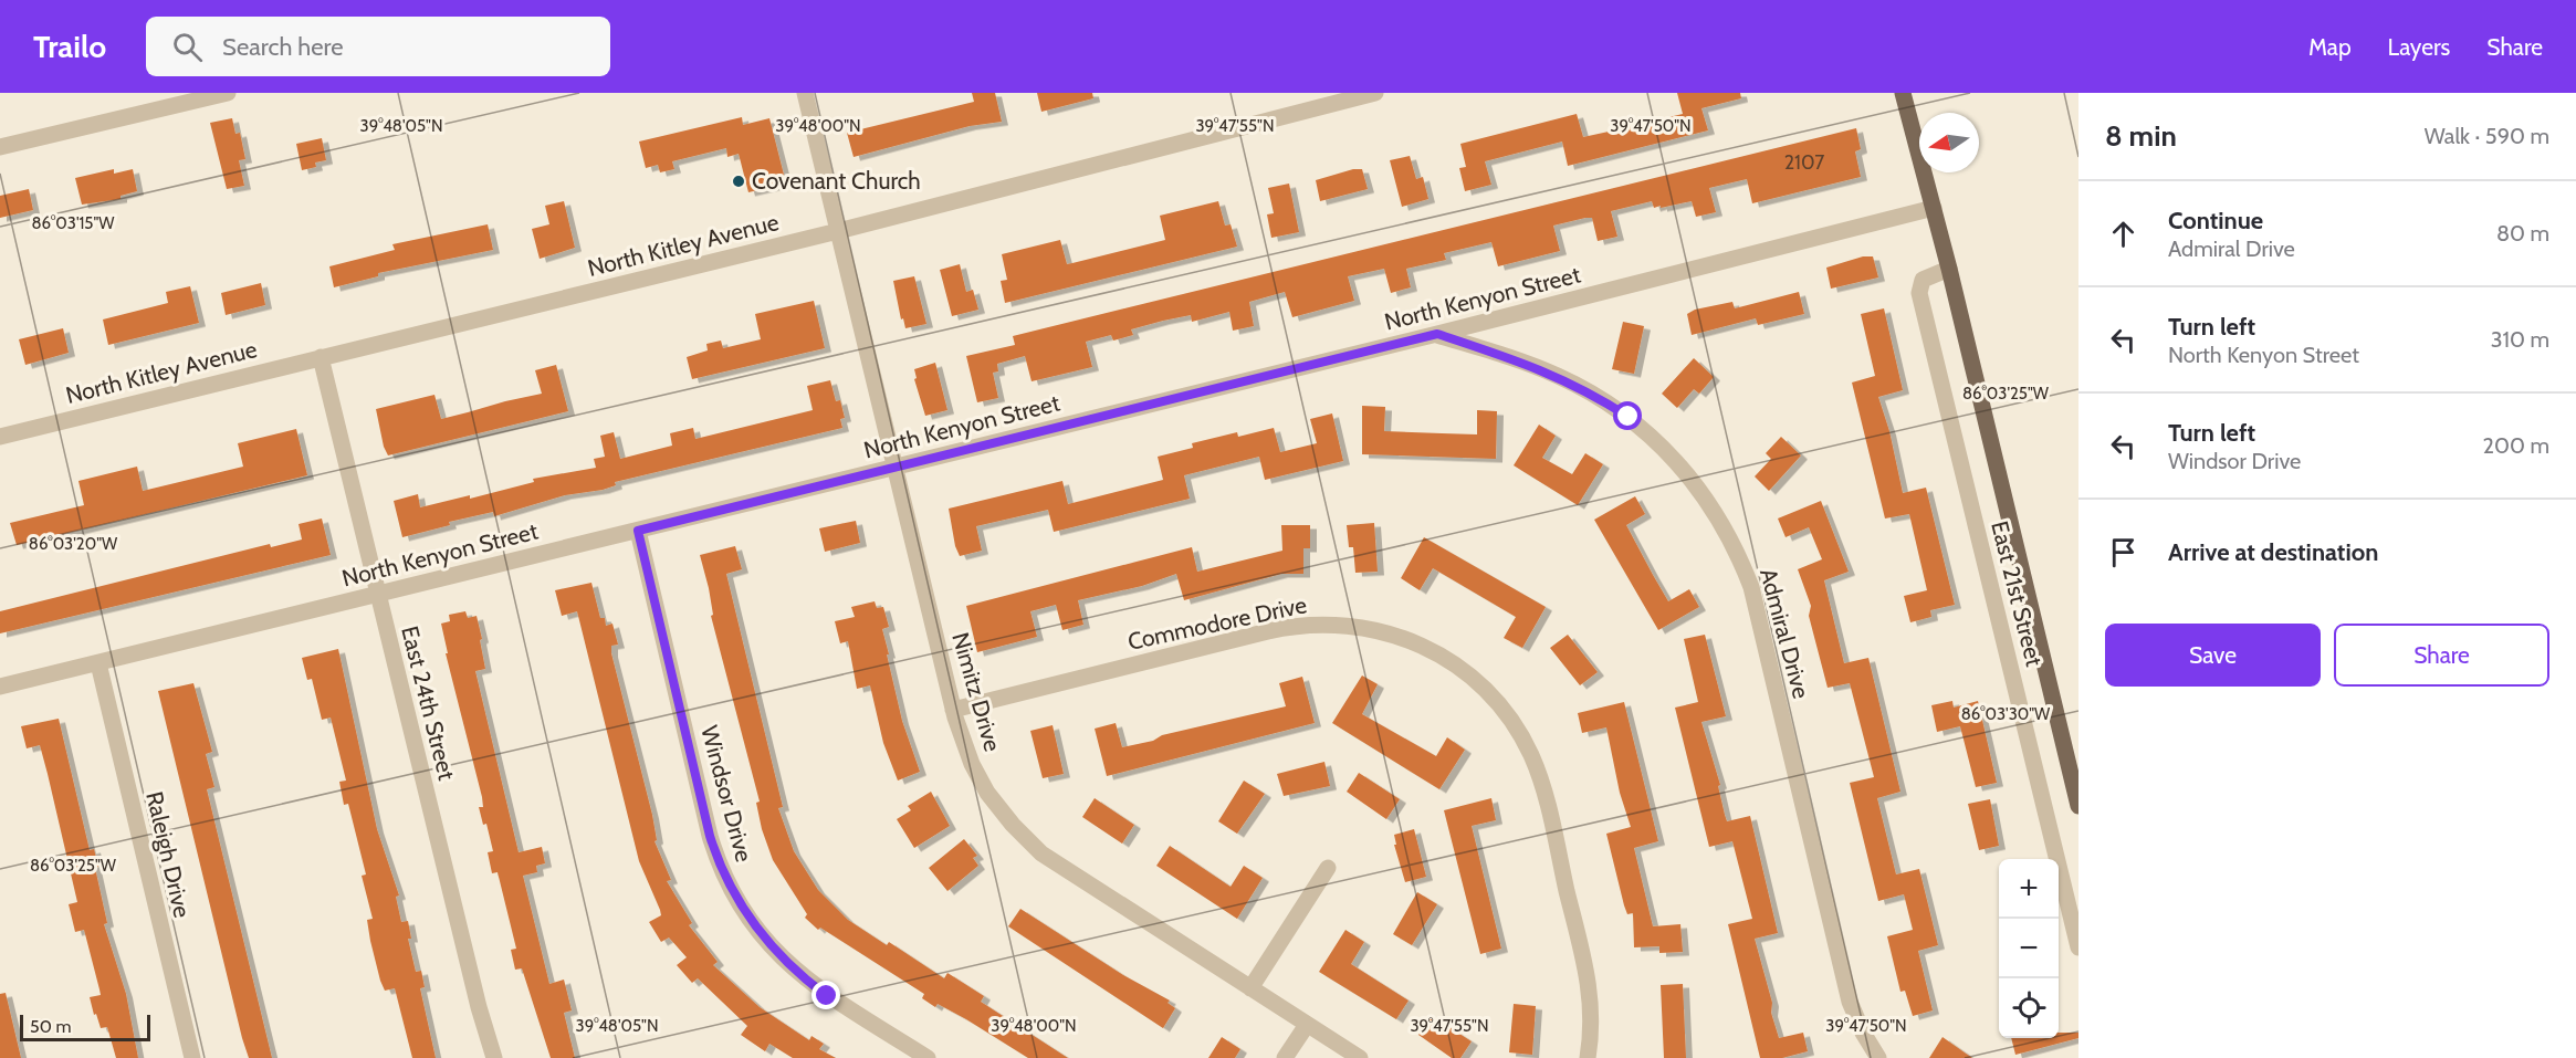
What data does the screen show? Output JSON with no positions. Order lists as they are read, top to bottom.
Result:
{
  "streets": {
    "main road": ["East 21st Street"],
    "street": [
      "North Kitley Avenue",
      "North Kenyon Street",
      "Commodore Drive",
      "Admiral Drive",
      "Nimitz Drive",
      "East 24th Street",
      "Windsor Drive",
      "Raleigh Drive"
    ]
  },
  "crossings": [
    ["North Kitley Avenue", "Nimitz Drive"],
    ["North Kitley Avenue", "East 24th Street"],
    ["North Kenyon Street", "East 21st Street"],
    ["North Kenyon Street", "Admiral Drive"],
    ["North Kenyon Street", "Nimitz Drive"],
    ["North Kenyon Street", "East 24th Street"],
    ["North Kenyon Street", "Windsor Drive"],
    ["North Kenyon Street", "Raleigh Drive"],
    ["Commodore Drive", "Nimitz Drive"]
  ],
  "places": ["Covenant Church"],
  "house_numbers": ["2107"],
  "scale_bar": "50 m",
  "north": "left",
  "page": {
    "header": "Trailo",
    "search": "Search here",
    "nav": ["Map", "Layers", "Share"],
    "heading": ["8 min", "Walk · 590 m"],
    "list": [
      ["Continue", "Admiral Drive", "80 m"],
      ["Turn left", "North Kenyon Street", "310 m"],
      ["Turn left", "Windsor Drive", "200 m"],
      "Arrive at destination"
    ],
    "buttons": ["Save", "Share"],
    "map_buttons": ["+", "−"],
    "scale": "50 m"
  },
  "coordinates": [
    "39°48'05\"N",
    "39°48'00\"N",
    "39°47'55\"N",
    "39°47'50\"N",
    "86°03'15\"W",
    "86°03'25\"W",
    "86°03'20\"W",
    "86°03'30\"W"
  ]
}
